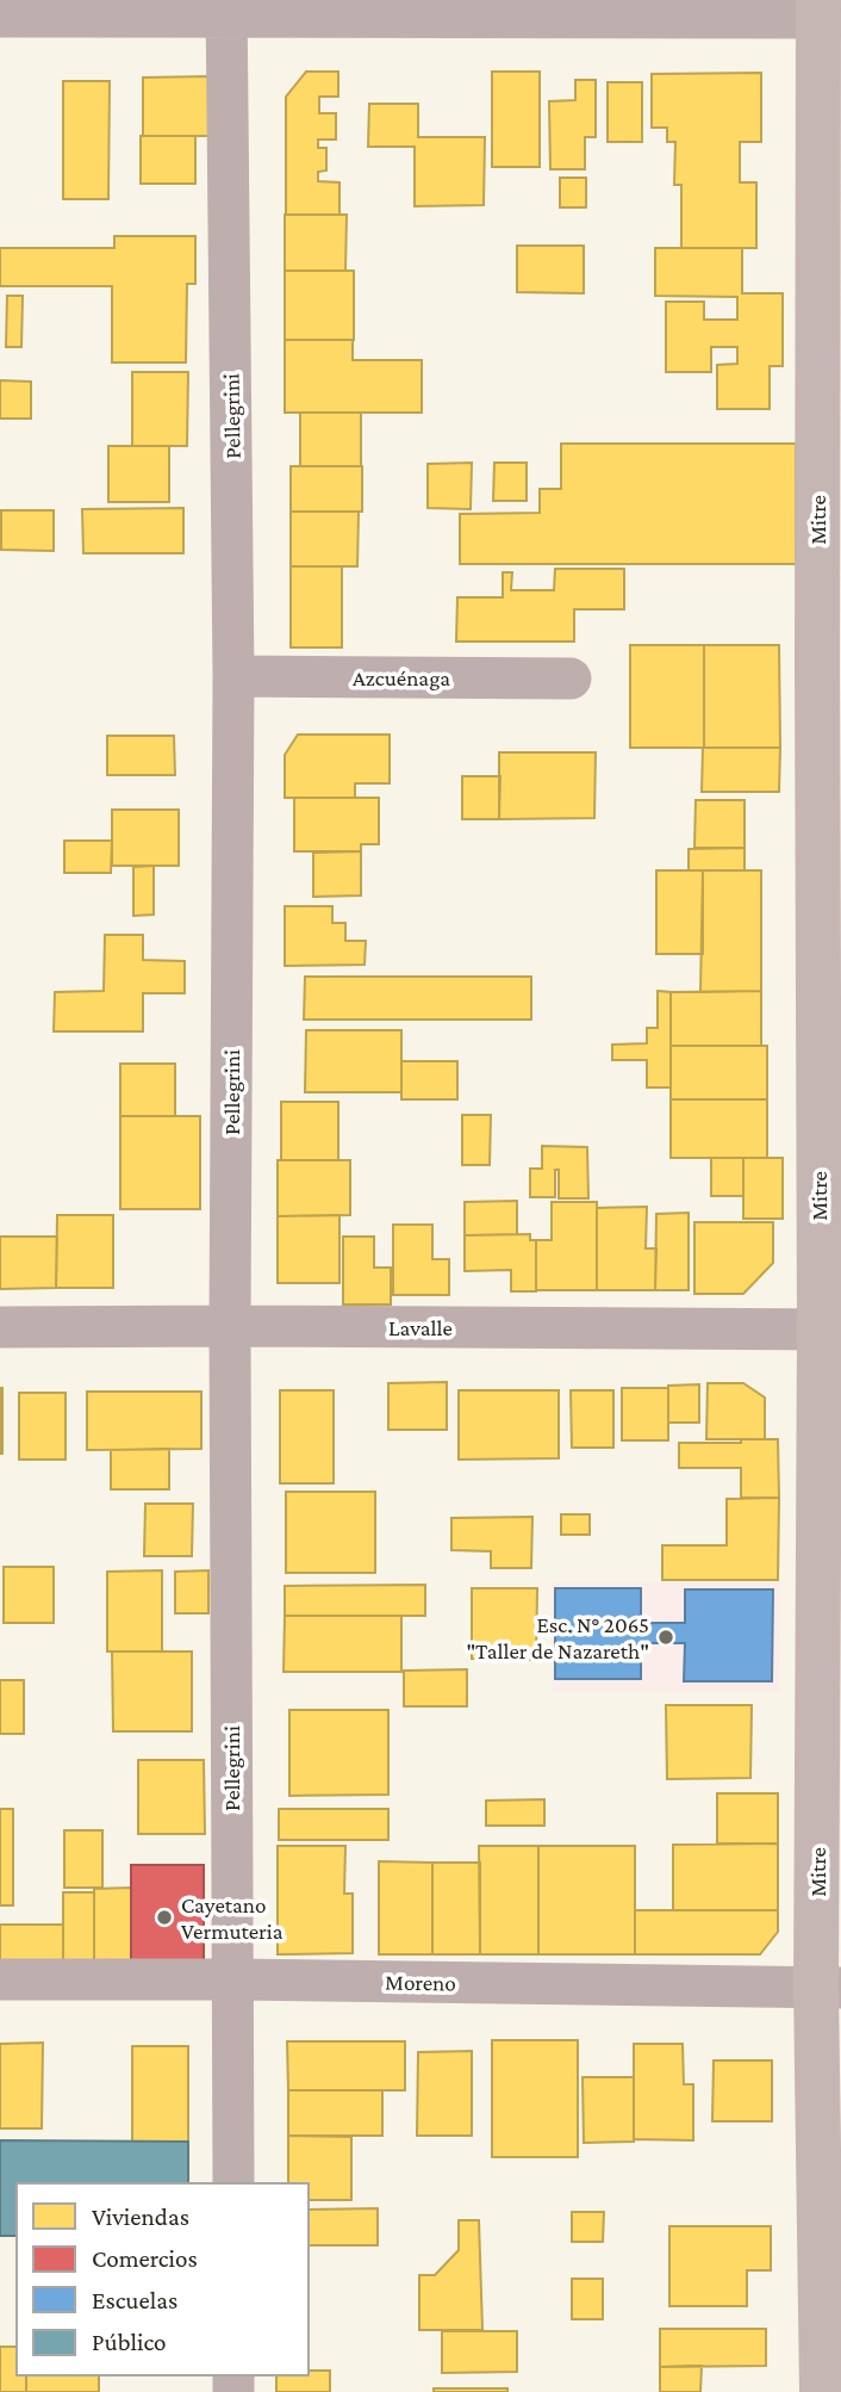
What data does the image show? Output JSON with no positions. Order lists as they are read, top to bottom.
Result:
{
  "streets": {
    "street": [
      "Pellegrini",
      "Mitre",
      "Azcuénaga",
      "Lavalle",
      "Moreno"
    ]
  },
  "crossings": [
    ["Pellegrini", "Azcuénaga"],
    ["Pellegrini", "Lavalle"],
    ["Pellegrini", "Moreno"],
    ["Mitre", "Lavalle"],
    ["Mitre", "Moreno"]
  ],
  "places": ["Esc. N° 2065 \"Taller de Nazareth\"", "Cayetano Vermuteria"],
  "legend": [
    "Viviendas",
    "Comercios",
    "Escuelas",
    "Público"
  ]
}
